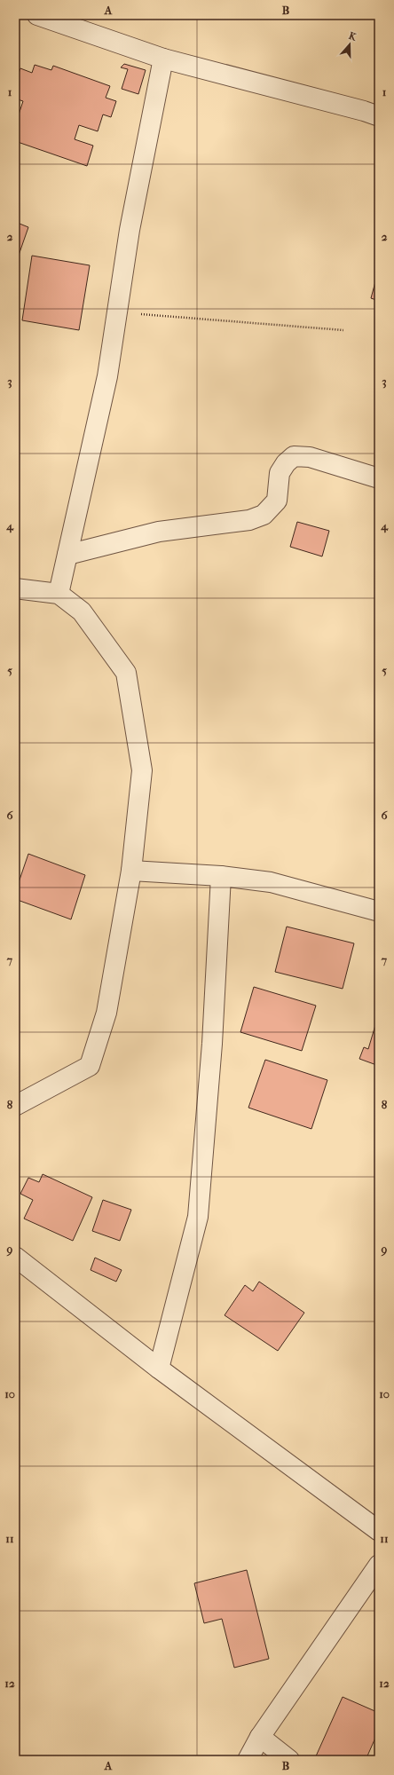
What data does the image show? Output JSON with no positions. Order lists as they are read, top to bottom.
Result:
{
  "north": "top",
  "grid": {
    "columns": ["A", "B"],
    "rows": [
      "1",
      "2",
      "3",
      "4",
      "5",
      "6",
      "7",
      "8",
      "9",
      "10",
      "11",
      "12"
    ]
  }
}
